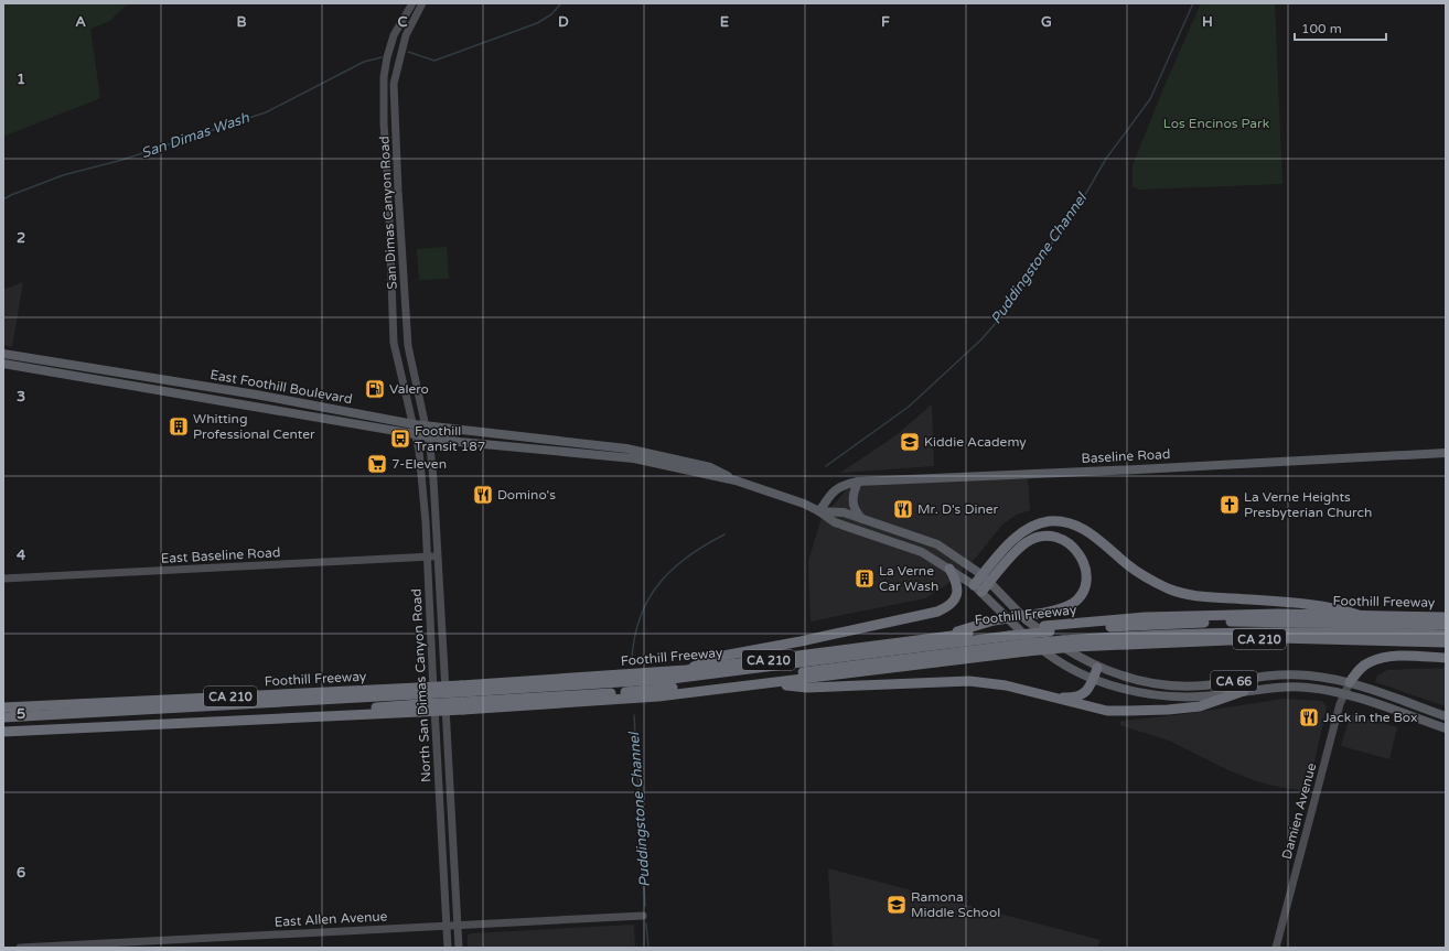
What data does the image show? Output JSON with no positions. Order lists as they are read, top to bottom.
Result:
{
  "streets": {
    "highway": ["Foothill Freeway", "CA 210"],
    "main road": [
      "San Dimas Canyon Road",
      "East Foothill Boulevard",
      "Baseline Road",
      "East Baseline Road",
      "CA 66",
      "North San Dimas Canyon Road",
      "Damien Avenue",
      "East Allen Avenue"
    ]
  },
  "crossings": [
    ["San Dimas Canyon Road", "East Foothill Boulevard"],
    ["San Dimas Canyon Road", "North San Dimas Canyon Road"],
    ["East Foothill Boulevard", "Baseline Road"],
    ["East Foothill Boulevard", "North San Dimas Canyon Road"],
    ["East Baseline Road", "North San Dimas Canyon Road"],
    ["CA 66", "Damien Avenue"],
    ["North San Dimas Canyon Road", "East Allen Avenue"]
  ],
  "water": ["San Dimas Wash", "Puddingstone Channel"],
  "parks": ["Los Encinos Park"],
  "places": {
    "fuel station": ["Valero"],
    "building": ["Whitting Professional Center", "La Verne Car Wash"],
    "bus stop": ["Foothill Transit 187"],
    "school or university": ["Kiddie Academy", "Ramona Middle School"],
    "supermarket": ["7-Eleven"],
    "restaurant": ["Domino's", "Mr. D's Diner", "Jack in the Box"],
    "church": ["La Verne Heights Presbyterian Church"]
  },
  "scale_bar": "100 m",
  "grid": {
    "columns": [
      "A",
      "B",
      "C",
      "D",
      "E",
      "F",
      "G",
      "H"
    ],
    "rows": [
      "1",
      "2",
      "3",
      "4",
      "5",
      "6"
    ]
  }
}
